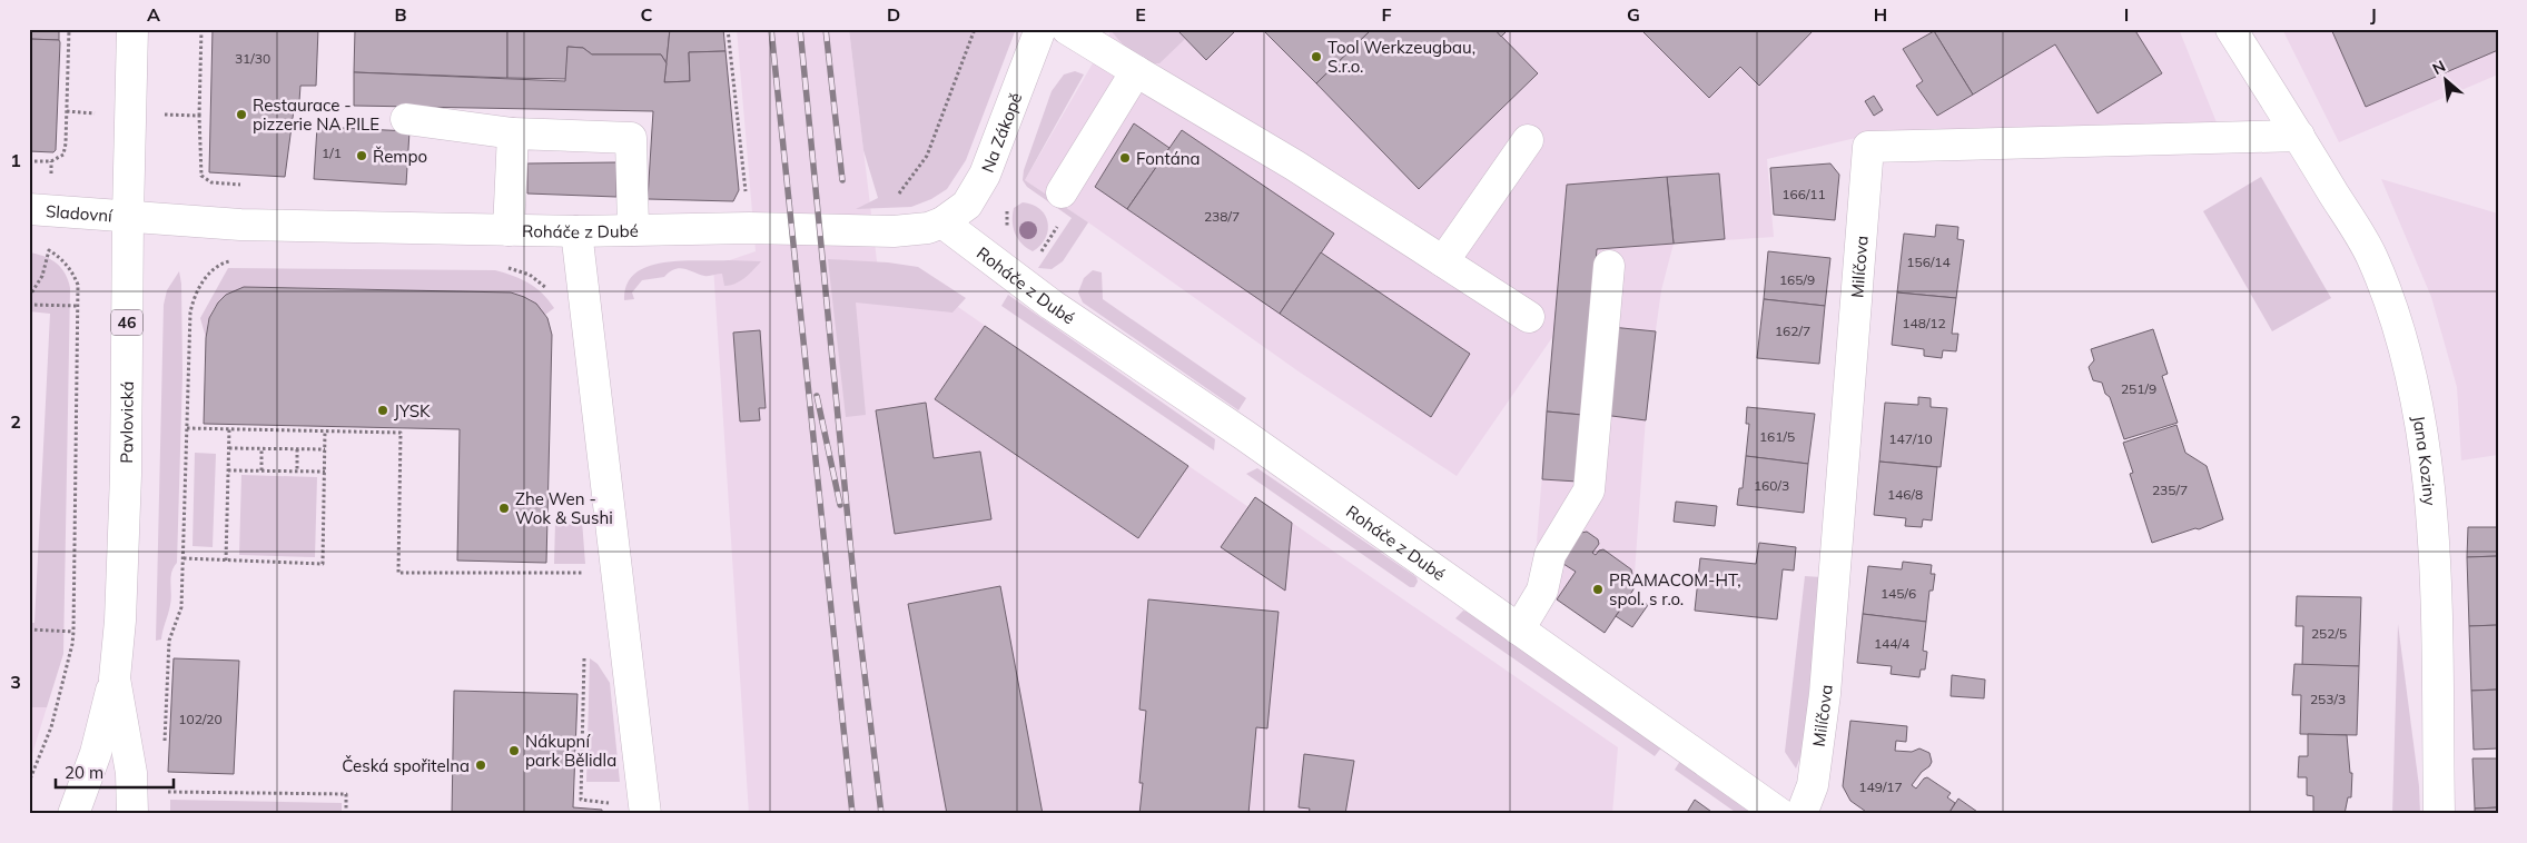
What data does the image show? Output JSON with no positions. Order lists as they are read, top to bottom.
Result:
{
  "streets": {
    "street": [
      "Na Zákopě",
      "Sladovní",
      "Roháče z Dubé",
      "Milíčova",
      "46",
      "Pavlovická",
      "Jana Koziny"
    ]
  },
  "crossings": [
    ["Na Zákopě", "Roháče z Dubé"],
    ["Sladovní", "Roháče z Dubé"],
    ["Sladovní", "Pavlovická"],
    ["Roháče z Dubé", "Pavlovická"],
    ["Milíčova", "Jana Koziny"]
  ],
  "places": [
    "Tool Werkzeugbau, S.r.o.",
    "Restaurace - pizzerie NA PILE",
    "Řempo",
    "Fontána",
    "JYSK",
    "Zhe Wen - Wok & Sushi",
    "PRAMACOM-HT, spol. s r.o.",
    "Nákupní park Bělidla",
    "Česká spořitelna"
  ],
  "house_numbers": [
    "31/30",
    "1/1",
    "166/11",
    "238/7",
    "156/14",
    "165/9",
    "148/12",
    "162/7",
    "251/9",
    "161/5",
    "147/10",
    "160/3",
    "235/7",
    "146/8",
    "145/6",
    "252/5",
    "144/4",
    "253/3",
    "102/20",
    "149/17"
  ],
  "scale_bar": "20 m",
  "north": "top left",
  "grid": {
    "columns": [
      "A",
      "B",
      "C",
      "D",
      "E",
      "F",
      "G",
      "H",
      "I",
      "J"
    ],
    "rows": ["1", "2", "3"]
  }
}
